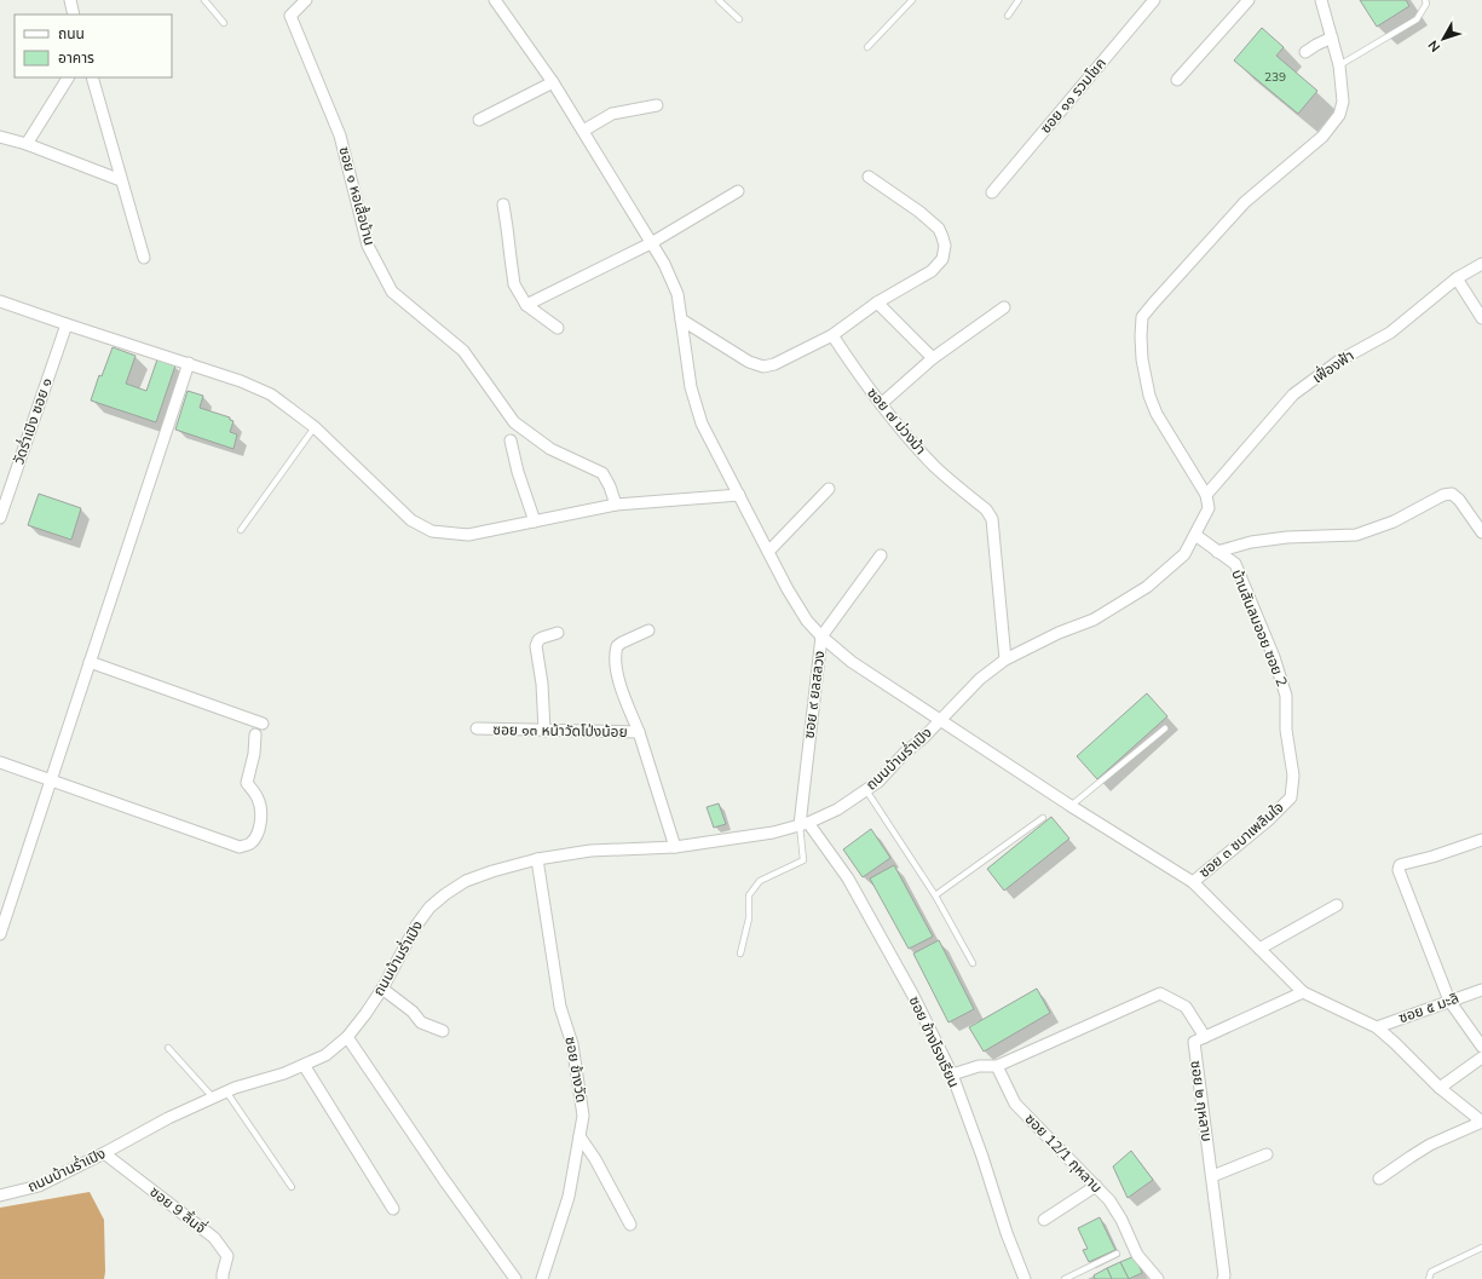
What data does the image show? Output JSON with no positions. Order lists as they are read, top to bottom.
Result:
{
  "streets": {
    "street": [
      "ซอย ๑๑ รวมโชค",
      "ซอย ๑ หอเสื้อบ้าน",
      "เฟื่องฟ้า",
      "วัดร่ำเปิง ซอย ๑",
      "ซอย ๗ ม่วงม้า",
      "บ้านสันลมออย ซอย 2",
      "ซอย ๙ ยลสลวง",
      "ซอย ๑๓ หน้าวัดโป่งน้อย",
      "ถนนบ้านร่ำเปิง",
      "ซอย ๓ ชบาเพลินใจ",
      "ซอย ๕ มะลิ",
      "ซอย ข้างโรงเรียน",
      "ซอย ข้างวัด",
      "ซอย ๒ กุหลาบ",
      "ซอย 12/1 กุหลาบ",
      "ซอย 9 ลิ้นจี่"
    ]
  },
  "crossings": [
    ["เฟื่องฟ้า", "ถนนบ้านร่ำเปิง"],
    ["ซอย ๗ ม่วงม้า", "ถนนบ้านร่ำเปิง"],
    ["บ้านสันลมออย ซอย 2", "ถนนบ้านร่ำเปิง"],
    ["บ้านสันลมออย ซอย 2", "ซอย ๓ ชบาเพลินใจ"],
    ["ซอย ๙ ยลสลวง", "ถนนบ้านร่ำเปิง"],
    ["ซอย ๙ ยลสลวง", "ซอย ข้างโรงเรียน"],
    ["ซอย ๑๓ หน้าวัดโป่งน้อย", "ถนนบ้านร่ำเปิง"],
    ["ถนนบ้านร่ำเปิง", "ซอย ข้างโรงเรียน"],
    ["ถนนบ้านร่ำเปิง", "ซอย ข้างวัด"],
    ["ถนนบ้านร่ำเปิง", "ซอย 9 ลิ้นจี่"]
  ],
  "house_numbers": ["239"],
  "legend": ["ถนน", "อาคาร"],
  "north": "bottom left"
}
